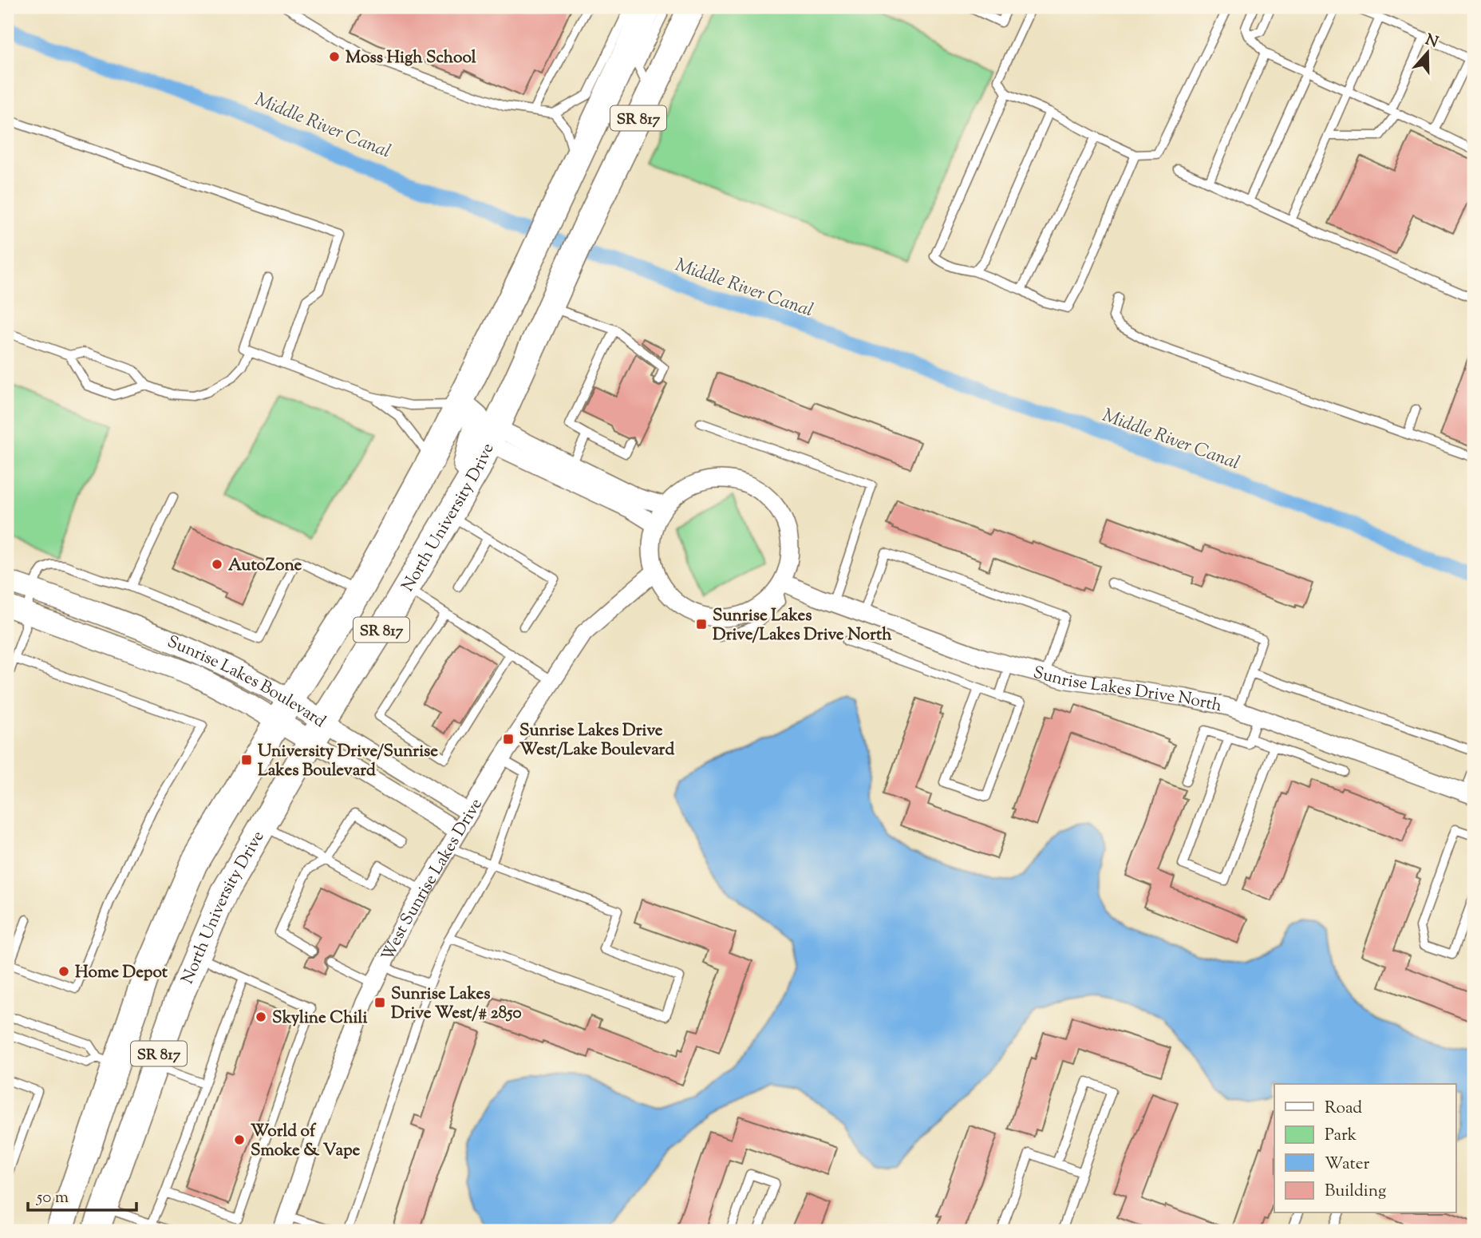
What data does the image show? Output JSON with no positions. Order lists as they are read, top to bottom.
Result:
{
  "streets": {
    "main road": ["SR 817", "North University Drive"],
    "street": ["Sunrise Lakes Boulevard", "Sunrise Lakes Drive North", "West Sunrise Lakes Drive"]
  },
  "crossings": [
    ["SR 817", "Sunrise Lakes Boulevard"],
    ["North University Drive", "Sunrise Lakes Boulevard"],
    ["Sunrise Lakes Boulevard", "West Sunrise Lakes Drive"],
    ["Sunrise Lakes Drive North", "West Sunrise Lakes Drive"]
  ],
  "water": ["Middle River Canal"],
  "places": {
    "other": [
      "Moss High School",
      "AutoZone",
      "Home Depot",
      "Skyline Chili",
      "World of Smoke & Vape"
    ],
    "transit": [
      "Sunrise Lakes Drive/Lakes Drive North",
      "Sunrise Lakes Drive West/Lake Boulevard",
      "University Drive/Sunrise Lakes Boulevard",
      "Sunrise Lakes Drive West/# 2850"
    ]
  },
  "legend": [
    "Road",
    "Park",
    "Water",
    "Building"
  ],
  "scale_bar": "50 m",
  "north": "top"
}
